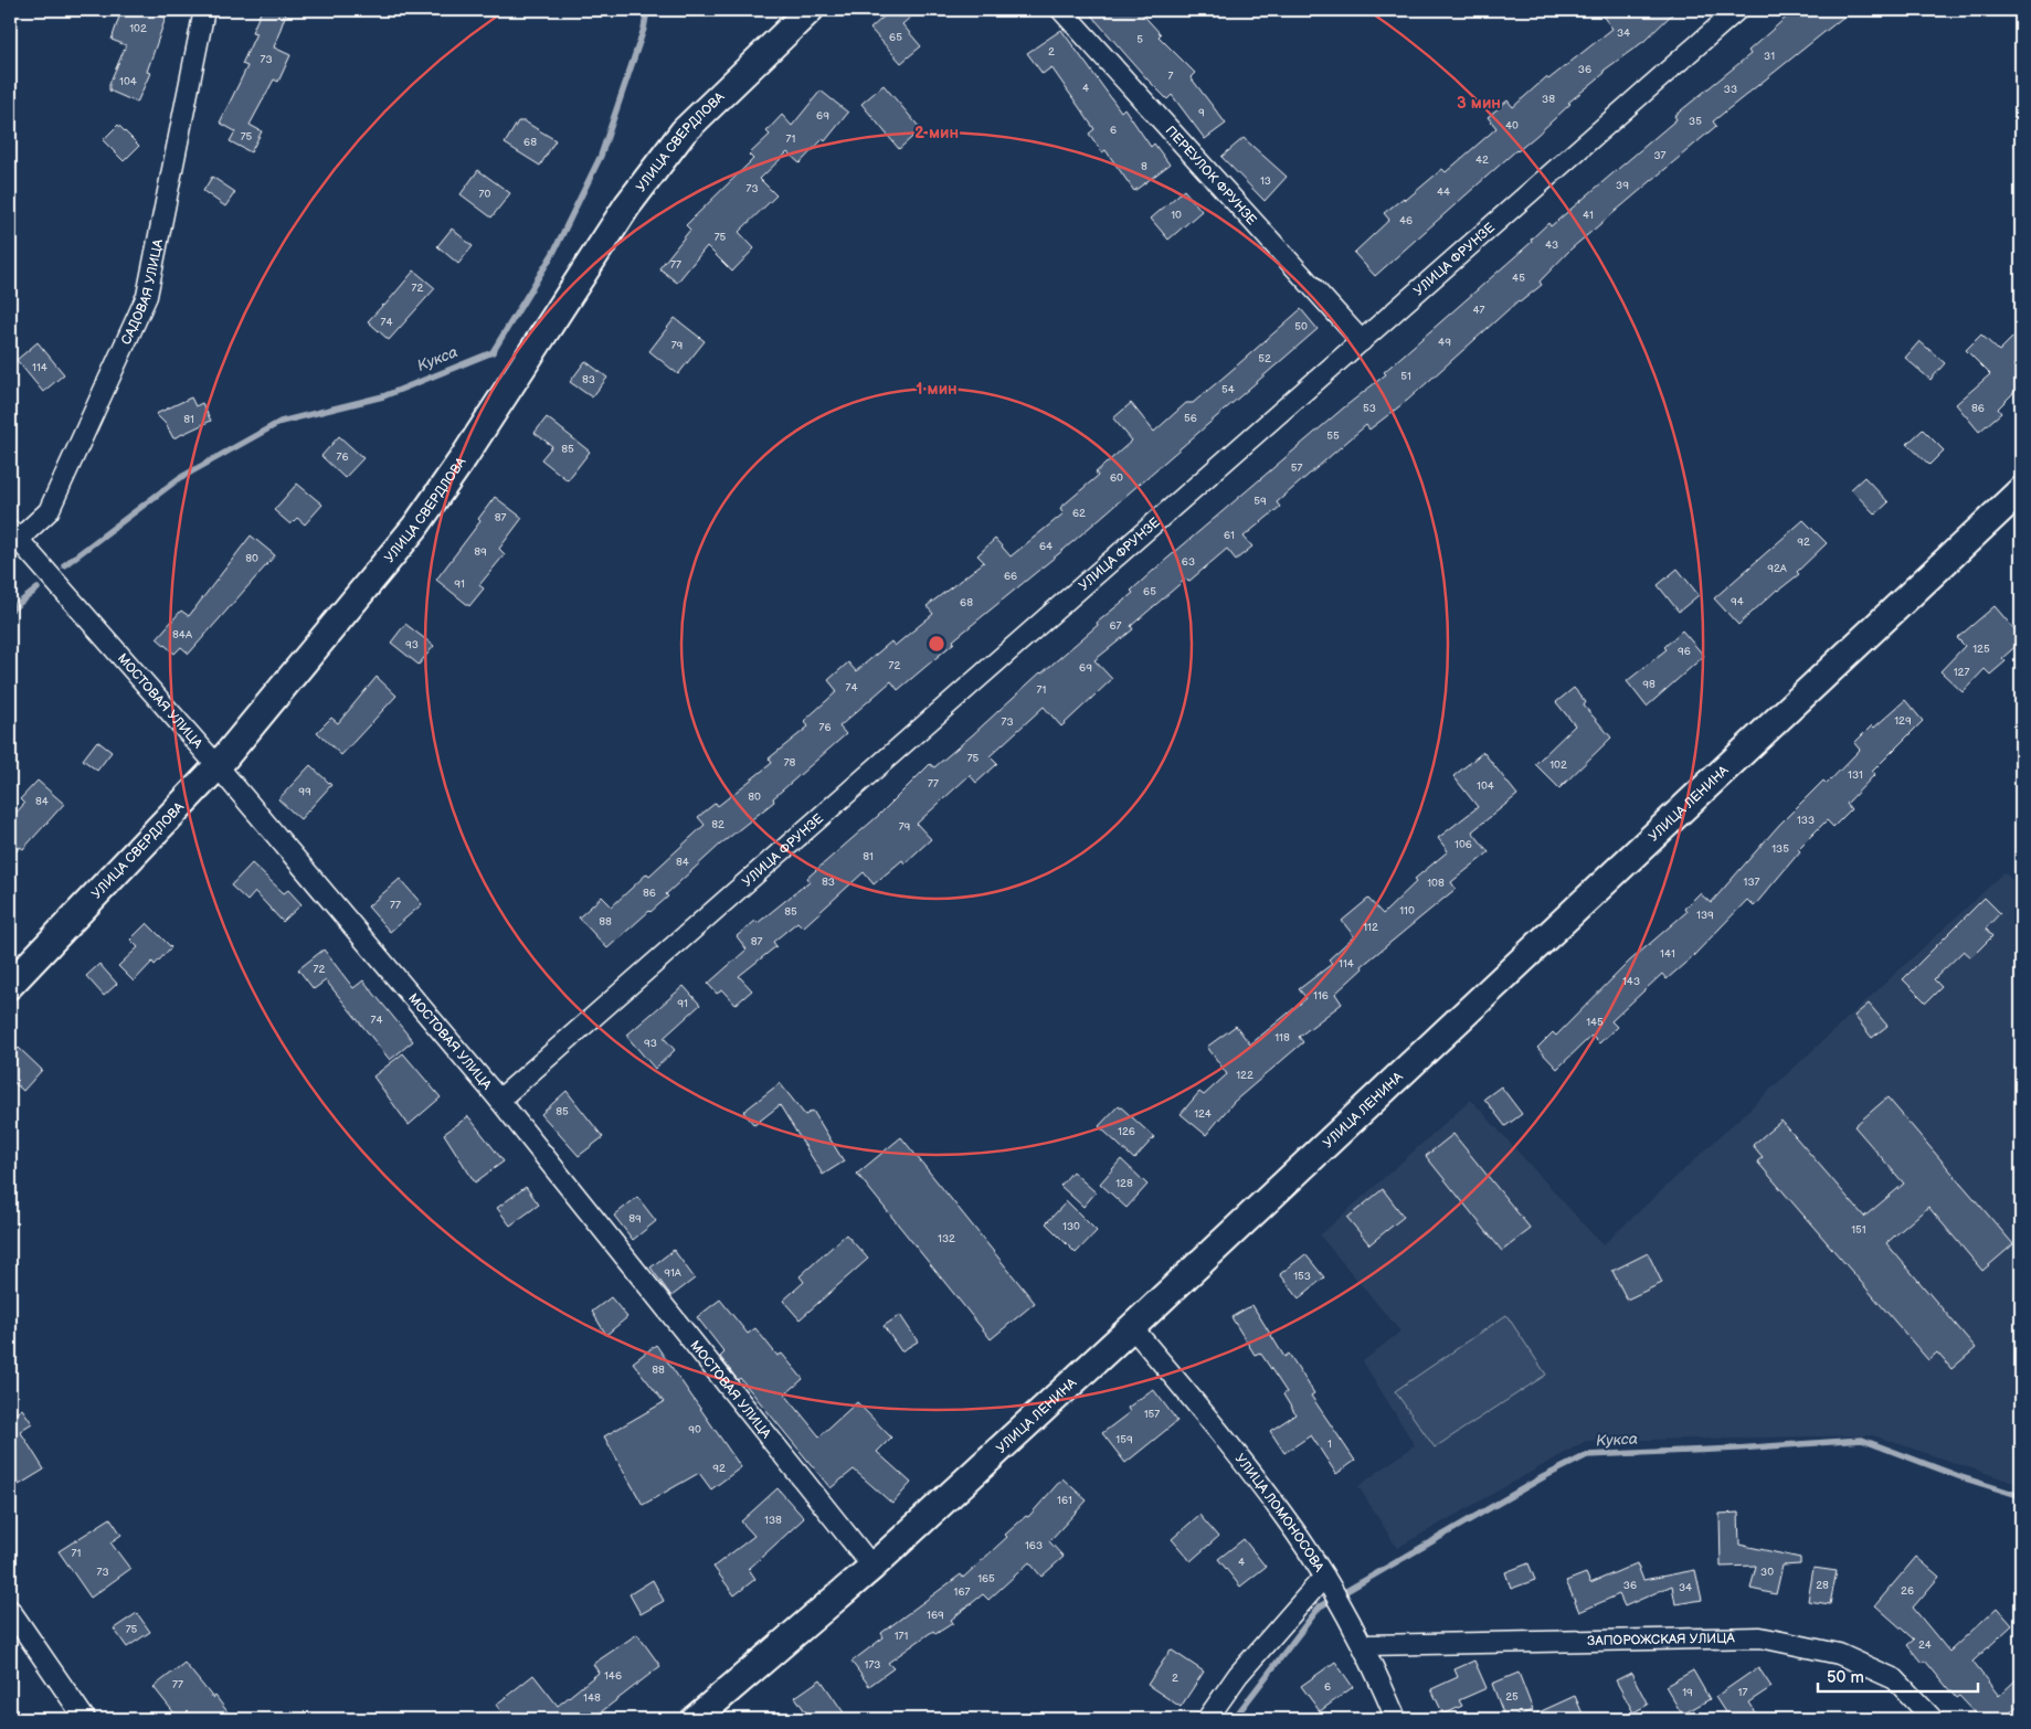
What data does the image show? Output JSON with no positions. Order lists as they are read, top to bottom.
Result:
{
  "streets": {
    "street": [
      "УЛИЦА СВЕРДЛОВА",
      "ПЕРЕУЛОК ФРУНЗЕ",
      "УЛИЦА ФРУНЗЕ",
      "САДОВАЯ УЛИЦА",
      "МОСТОВАЯ УЛИЦА",
      "УЛИЦА ЛЕНИНА",
      "УЛИЦА ЛОМОНОСОВА",
      "ЗАПОРОЖСКАЯ УЛИЦА"
    ]
  },
  "crossings": [
    ["УЛИЦА СВЕРДЛОВА", "МОСТОВАЯ УЛИЦА"],
    ["ПЕРЕУЛОК ФРУНЗЕ", "УЛИЦА ФРУНЗЕ"],
    ["УЛИЦА ФРУНЗЕ", "МОСТОВАЯ УЛИЦА"],
    ["САДОВАЯ УЛИЦА", "МОСТОВАЯ УЛИЦА"],
    ["МОСТОВАЯ УЛИЦА", "УЛИЦА ЛЕНИНА"],
    ["УЛИЦА ЛЕНИНА", "УЛИЦА ЛОМОНОСОВА"],
    ["УЛИЦА ЛОМОНОСОВА", "ЗАПОРОЖСКАЯ УЛИЦА"]
  ],
  "water": ["Кукса"],
  "house_numbers": [
    "102",
    "34",
    "65",
    "5",
    "2",
    "31",
    "73",
    "36",
    "7",
    "104",
    "4",
    "33",
    "38",
    "9",
    "69",
    "35",
    "40",
    "6",
    "75",
    "71",
    "68",
    "37",
    "42",
    "8",
    "13",
    "39",
    "73",
    "44",
    "70",
    "10",
    "41",
    "46",
    "75",
    "43",
    "77",
    "45",
    "72",
    "47",
    "74",
    "50",
    "49",
    "79",
    "52",
    "114",
    "51",
    "83",
    "54",
    "53",
    "86",
    "56",
    "81",
    "55",
    "85",
    "76",
    "57",
    "60",
    "59",
    "62",
    "87",
    "61",
    "92",
    "64",
    "89",
    "80",
    "63",
    "92А",
    "66",
    "91",
    "65",
    "94",
    "68",
    "67",
    "84А",
    "93",
    "125",
    "96",
    "72",
    "69",
    "127",
    "98",
    "74",
    "71",
    "129",
    "73",
    "76",
    "75",
    "78",
    "102",
    "131",
    "77",
    "104",
    "99",
    "80",
    "84",
    "133",
    "82",
    "79",
    "106",
    "135",
    "81",
    "84",
    "83",
    "137",
    "108",
    "86",
    "77",
    "110",
    "85",
    "139",
    "88",
    "112",
    "87",
    "141",
    "114",
    "72",
    "143",
    "116",
    "91",
    "74",
    "145",
    "118",
    "93",
    "122",
    "85",
    "124",
    "126",
    "128",
    "89",
    "130",
    "151",
    "132",
    "91А",
    "153",
    "88",
    "157",
    "90",
    "159",
    "1",
    "92",
    "161",
    "138",
    "163",
    "71",
    "4",
    "73",
    "30",
    "165",
    "36",
    "28",
    "34",
    "26",
    "167",
    "169",
    "75",
    "171",
    "24",
    "173",
    "146",
    "2",
    "77",
    "6",
    "19",
    "17",
    "25",
    "148"
  ],
  "scale_bar": "50 m",
  "rings": ["3 мин", "2 мин", "1 мин"]
}
